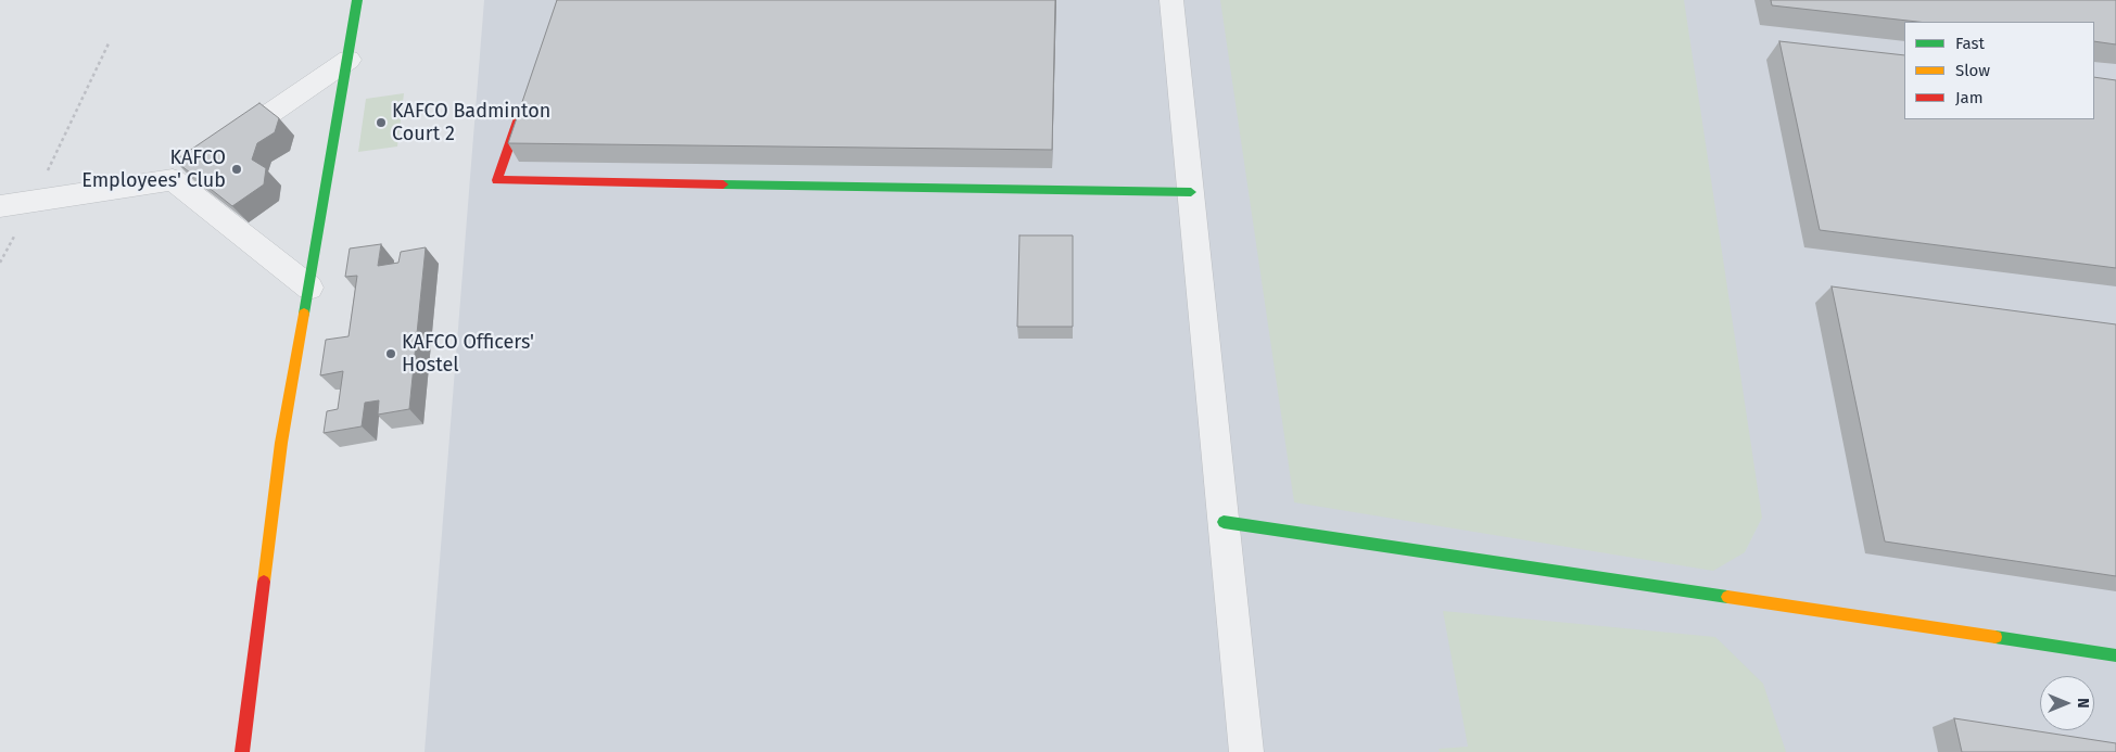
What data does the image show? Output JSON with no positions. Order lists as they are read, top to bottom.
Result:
{
  "places": ["KAFCO Badminton Court 2", "KAFCO Employees' Club", "KAFCO Officers' Hostel"],
  "legend": ["Fast", "Slow", "Jam"],
  "north": "right"
}
